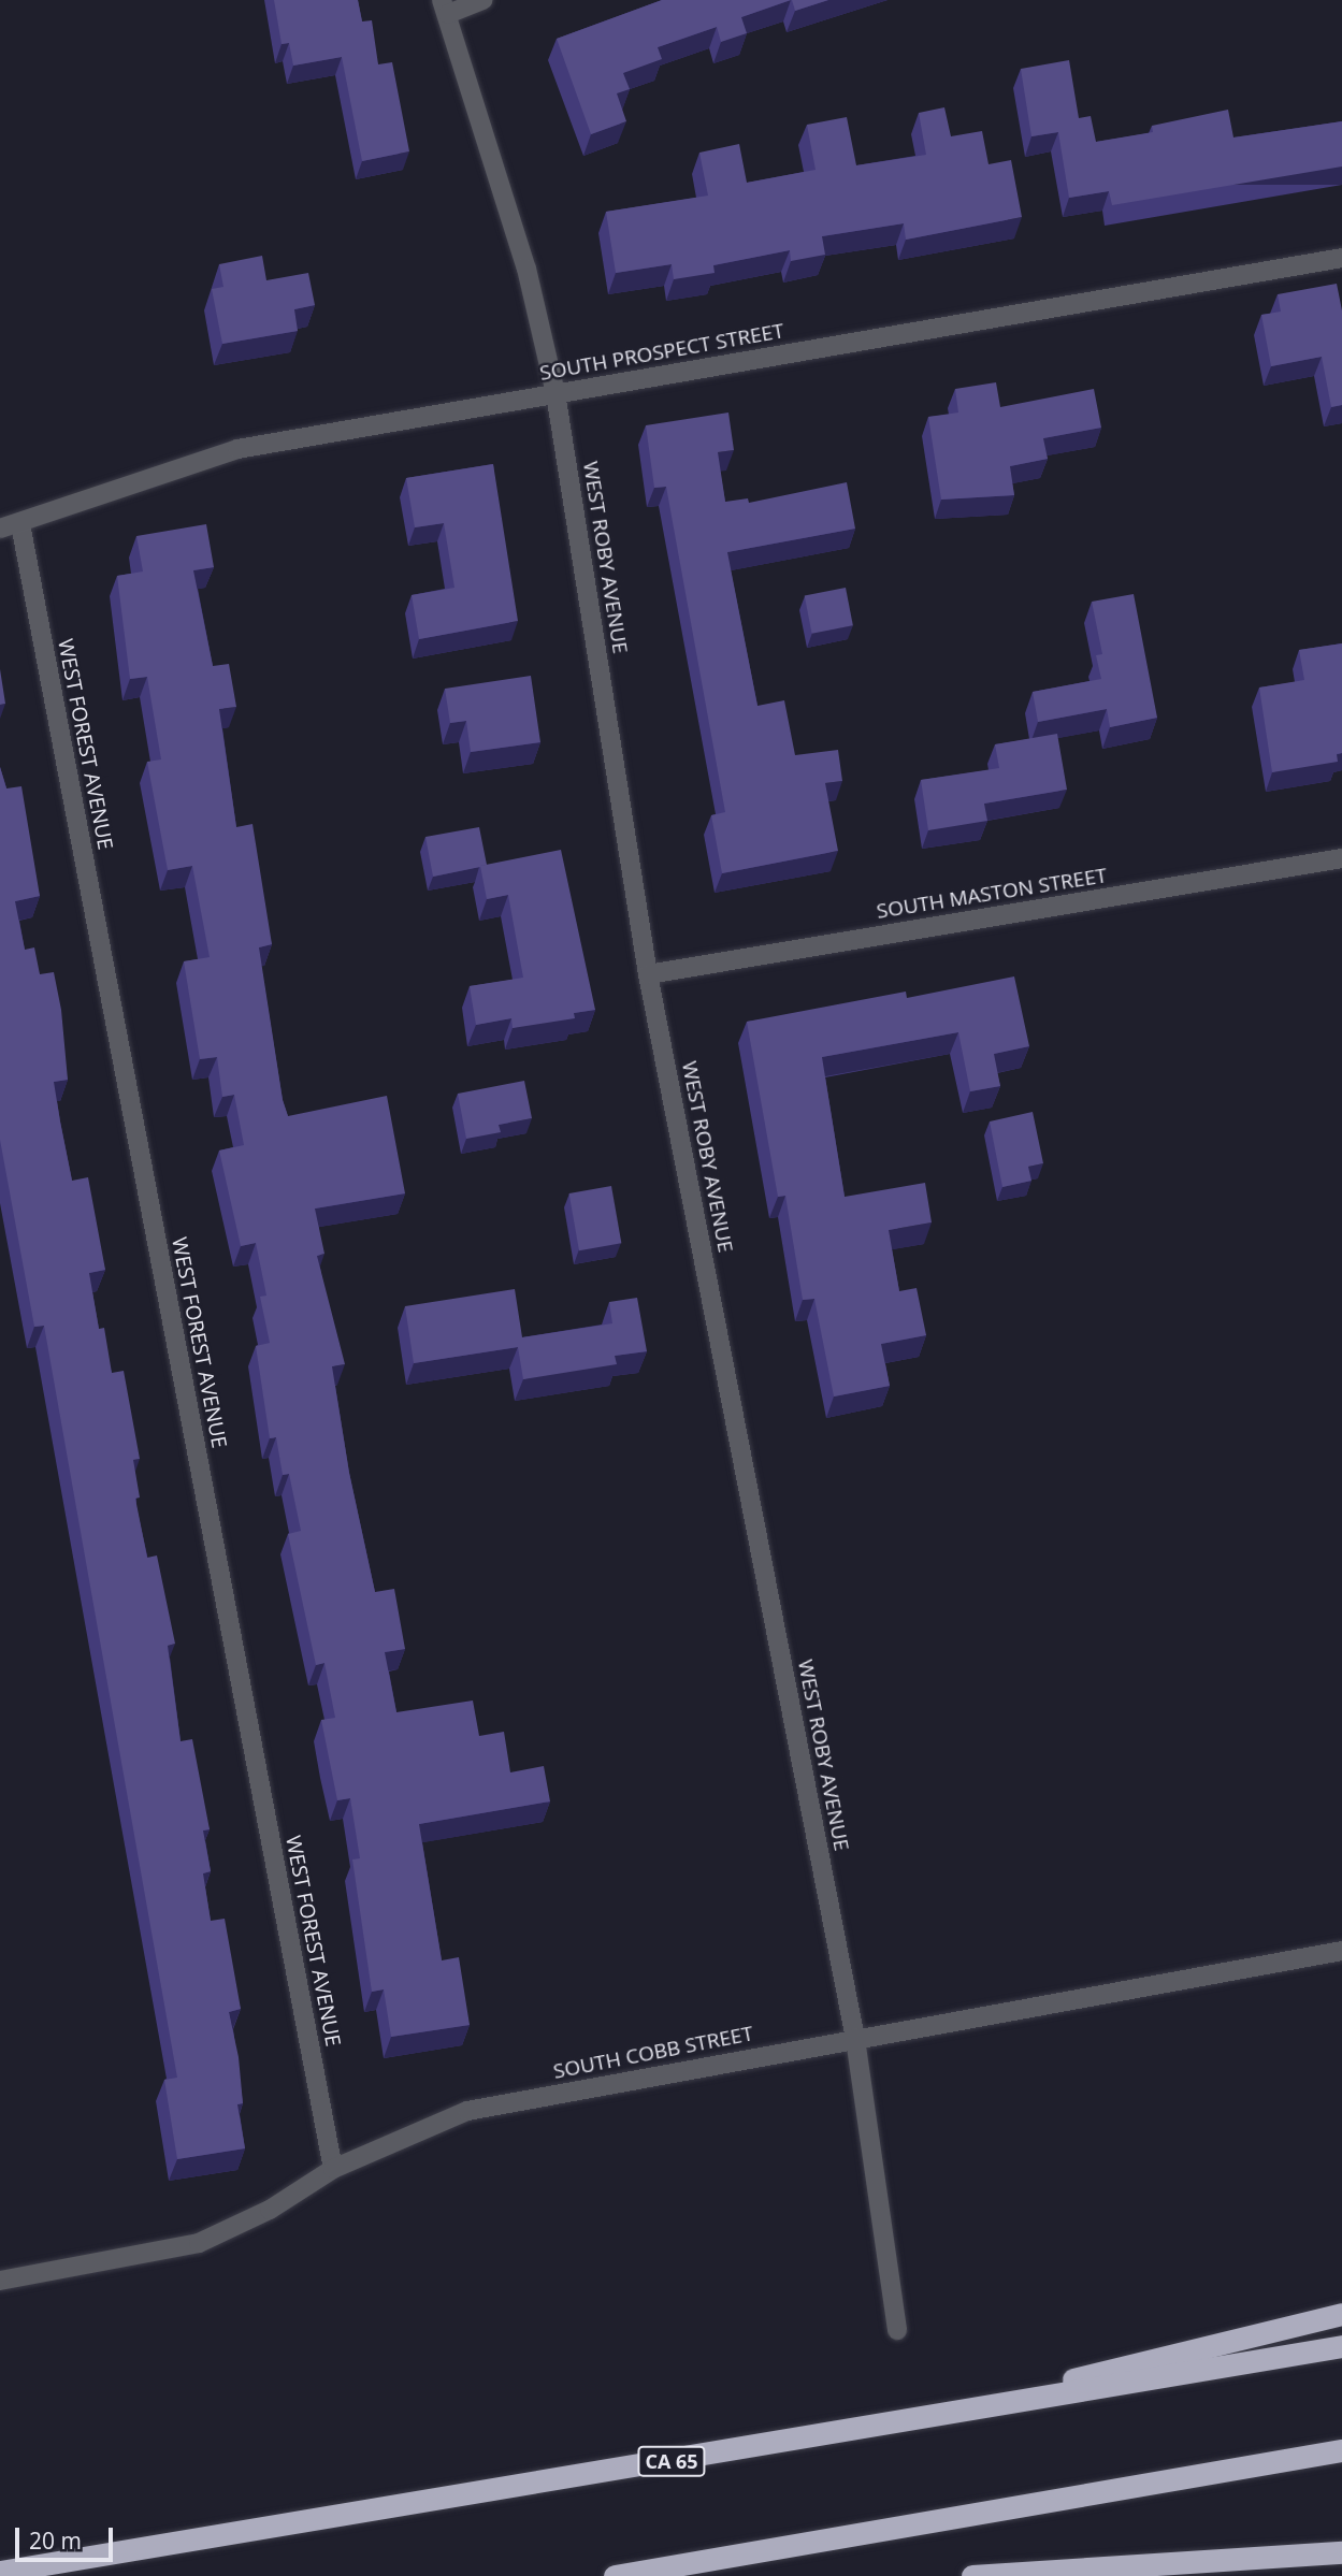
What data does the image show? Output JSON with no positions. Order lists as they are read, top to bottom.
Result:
{
  "streets": {
    "highway": ["CA 65"],
    "street": [
      "SOUTH PROSPECT STREET",
      "WEST ROBY AVENUE",
      "WEST FOREST AVENUE",
      "SOUTH MASTON STREET",
      "SOUTH COBB STREET"
    ]
  },
  "crossings": [
    ["SOUTH PROSPECT STREET", "WEST ROBY AVENUE"],
    ["SOUTH PROSPECT STREET", "WEST FOREST AVENUE"],
    ["WEST ROBY AVENUE", "SOUTH MASTON STREET"],
    ["WEST ROBY AVENUE", "SOUTH COBB STREET"],
    ["WEST FOREST AVENUE", "SOUTH COBB STREET"]
  ],
  "scale_bar": "20 m"
}
